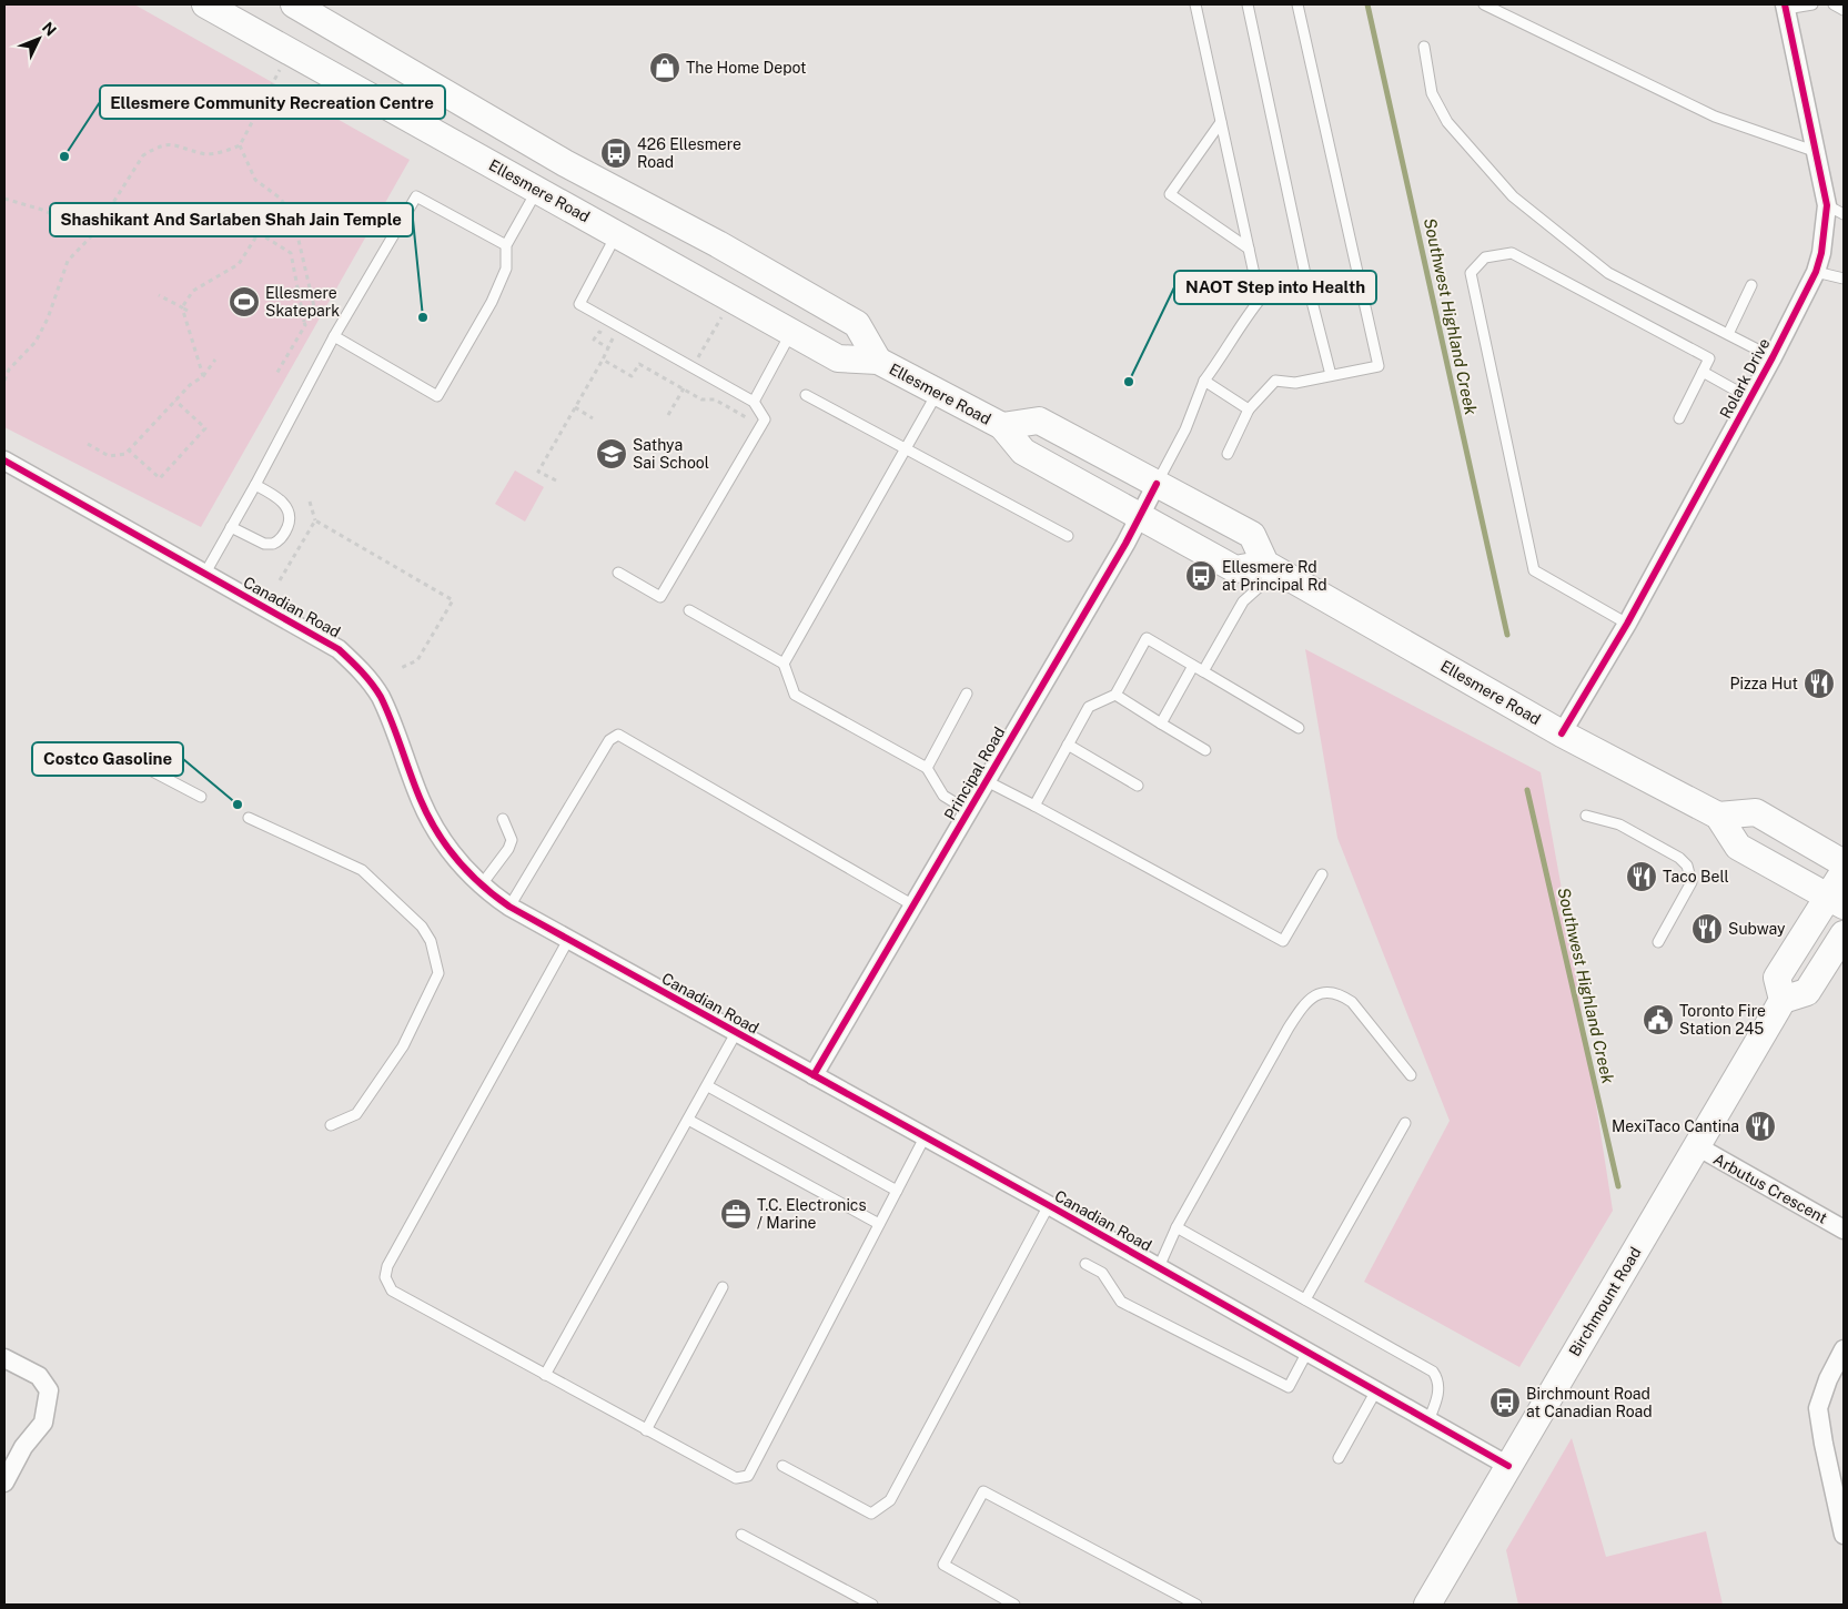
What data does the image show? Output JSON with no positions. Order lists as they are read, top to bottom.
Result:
{
  "streets": {
    "main road": ["Ellesmere Road", "Birchmount Road"],
    "street": [
      "Rolark Drive",
      "Canadian Road",
      "Principal Road",
      "Arbutus Crescent"
    ]
  },
  "crossings": [
    ["Ellesmere Road", "Rolark Drive"],
    ["Ellesmere Road", "Principal Road"],
    ["Canadian Road", "Principal Road"],
    ["Canadian Road", "Birchmount Road"],
    ["Arbutus Crescent", "Birchmount Road"]
  ],
  "water": ["Southwest Highland Creek"],
  "places": {
    "shop": ["The Home Depot"],
    "bus stop": ["426 Ellesmere Road", "Ellesmere Rd at Principal Rd", "Birchmount Road at Canadian Road"],
    "other": [
      "Ellesmere Community Recreation Centre",
      "Shashikant And Sarlaben Shah Jain Temple",
      "NAOT Step into Health",
      "Costco Gasoline"
    ],
    "sports": ["Ellesmere Skatepark"],
    "school or university": ["Sathya Sai School"],
    "restaurant": [
      "Pizza Hut",
      "Taco Bell",
      "Subway",
      "MexiTaco Cantina"
    ],
    "public building": ["Toronto Fire Station 245"],
    "office": ["T.C. Electronics / Marine"]
  },
  "north": "top right"
}
